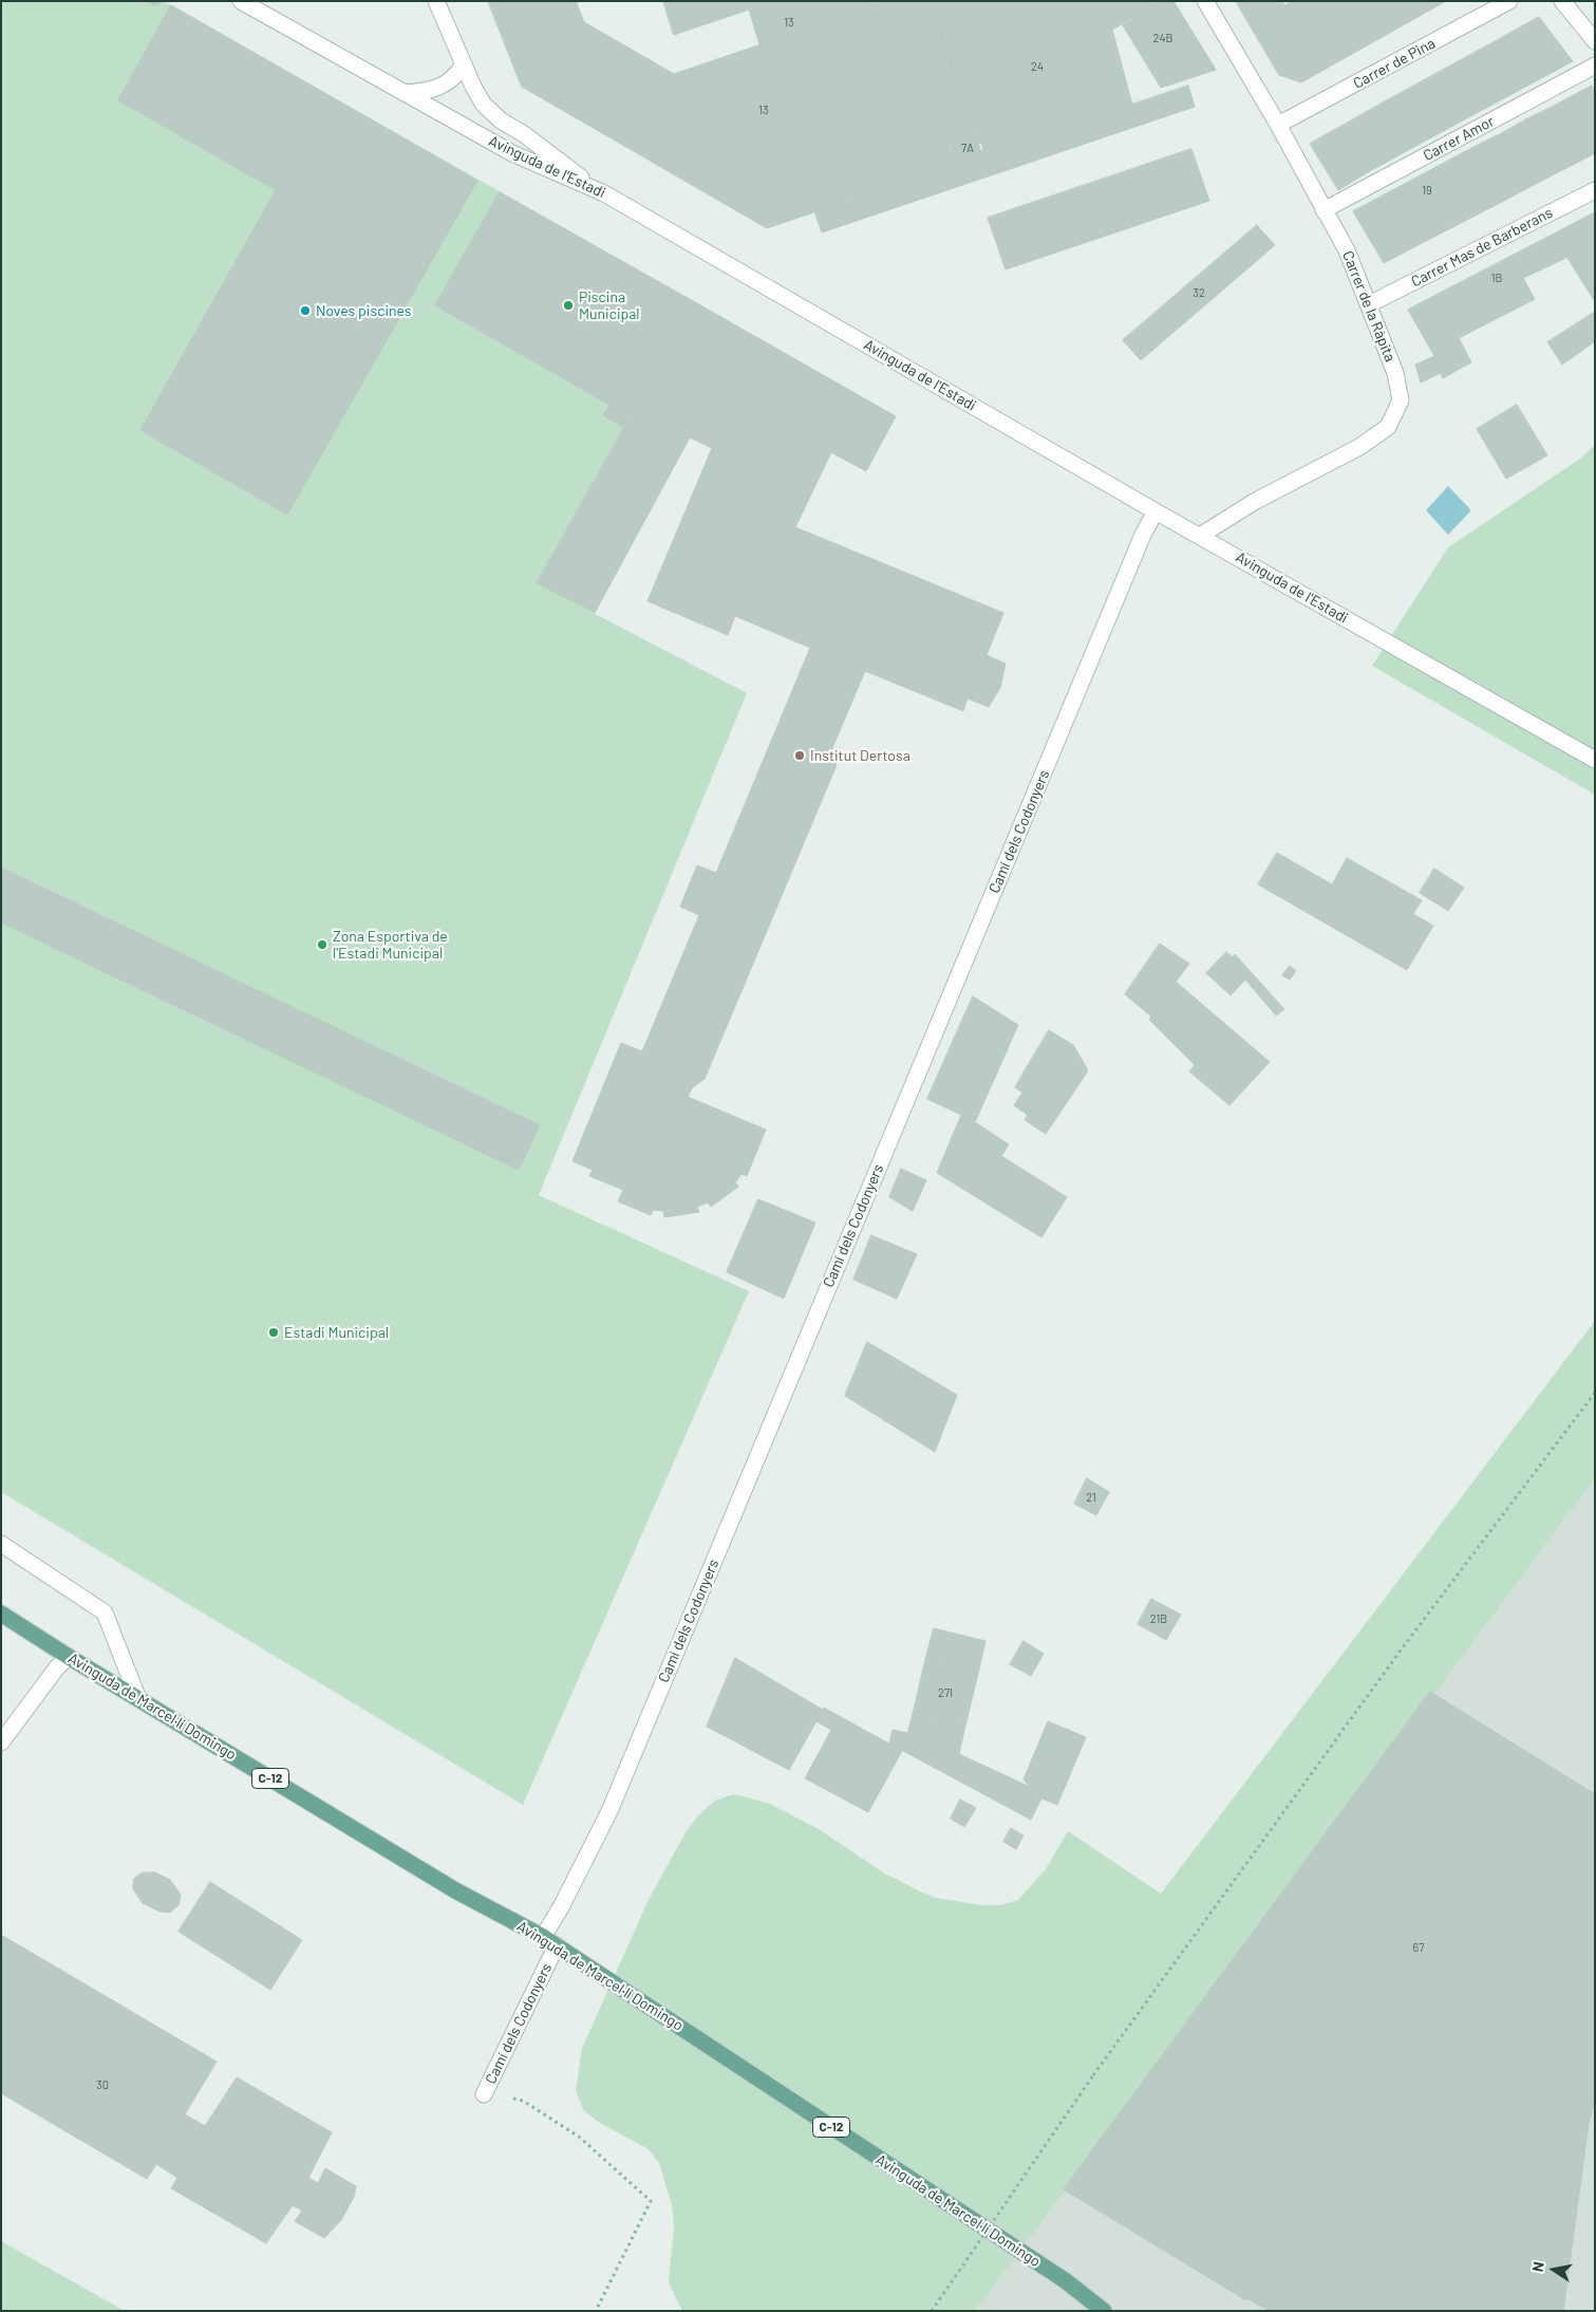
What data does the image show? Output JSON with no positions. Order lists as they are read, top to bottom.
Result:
{
  "streets": {
    "main road": ["Avinguda de Marcel·lí Domingo", "C-12"],
    "street": [
      "Carrer de Pina",
      "Carrer Amor",
      "Avinguda de l'Estadi",
      "Carrer Mas de Barberans",
      "Carrer de la Ràpita",
      "Camí dels Codonyers"
    ]
  },
  "crossings": [
    ["Carrer de Pina", "Carrer de la Ràpita"],
    ["Carrer Amor", "Carrer de la Ràpita"],
    ["Avinguda de l'Estadi", "Carrer de la Ràpita"],
    ["Avinguda de l'Estadi", "Camí dels Codonyers"],
    ["Carrer Mas de Barberans", "Carrer de la Ràpita"],
    ["Camí dels Codonyers", "Avinguda de Marcel·lí Domingo"]
  ],
  "places": [
    "Piscina Municipal",
    "Noves piscines",
    "Institut Dertosa",
    "Zona Esportiva de l'Estadi Municipal",
    "Estadi Municipal"
  ],
  "house_numbers": [
    "13",
    "24B",
    "24",
    "13",
    "7A",
    "19",
    "1B",
    "32",
    "21",
    "21B",
    "27I",
    "67",
    "30"
  ],
  "north": "left"
}
